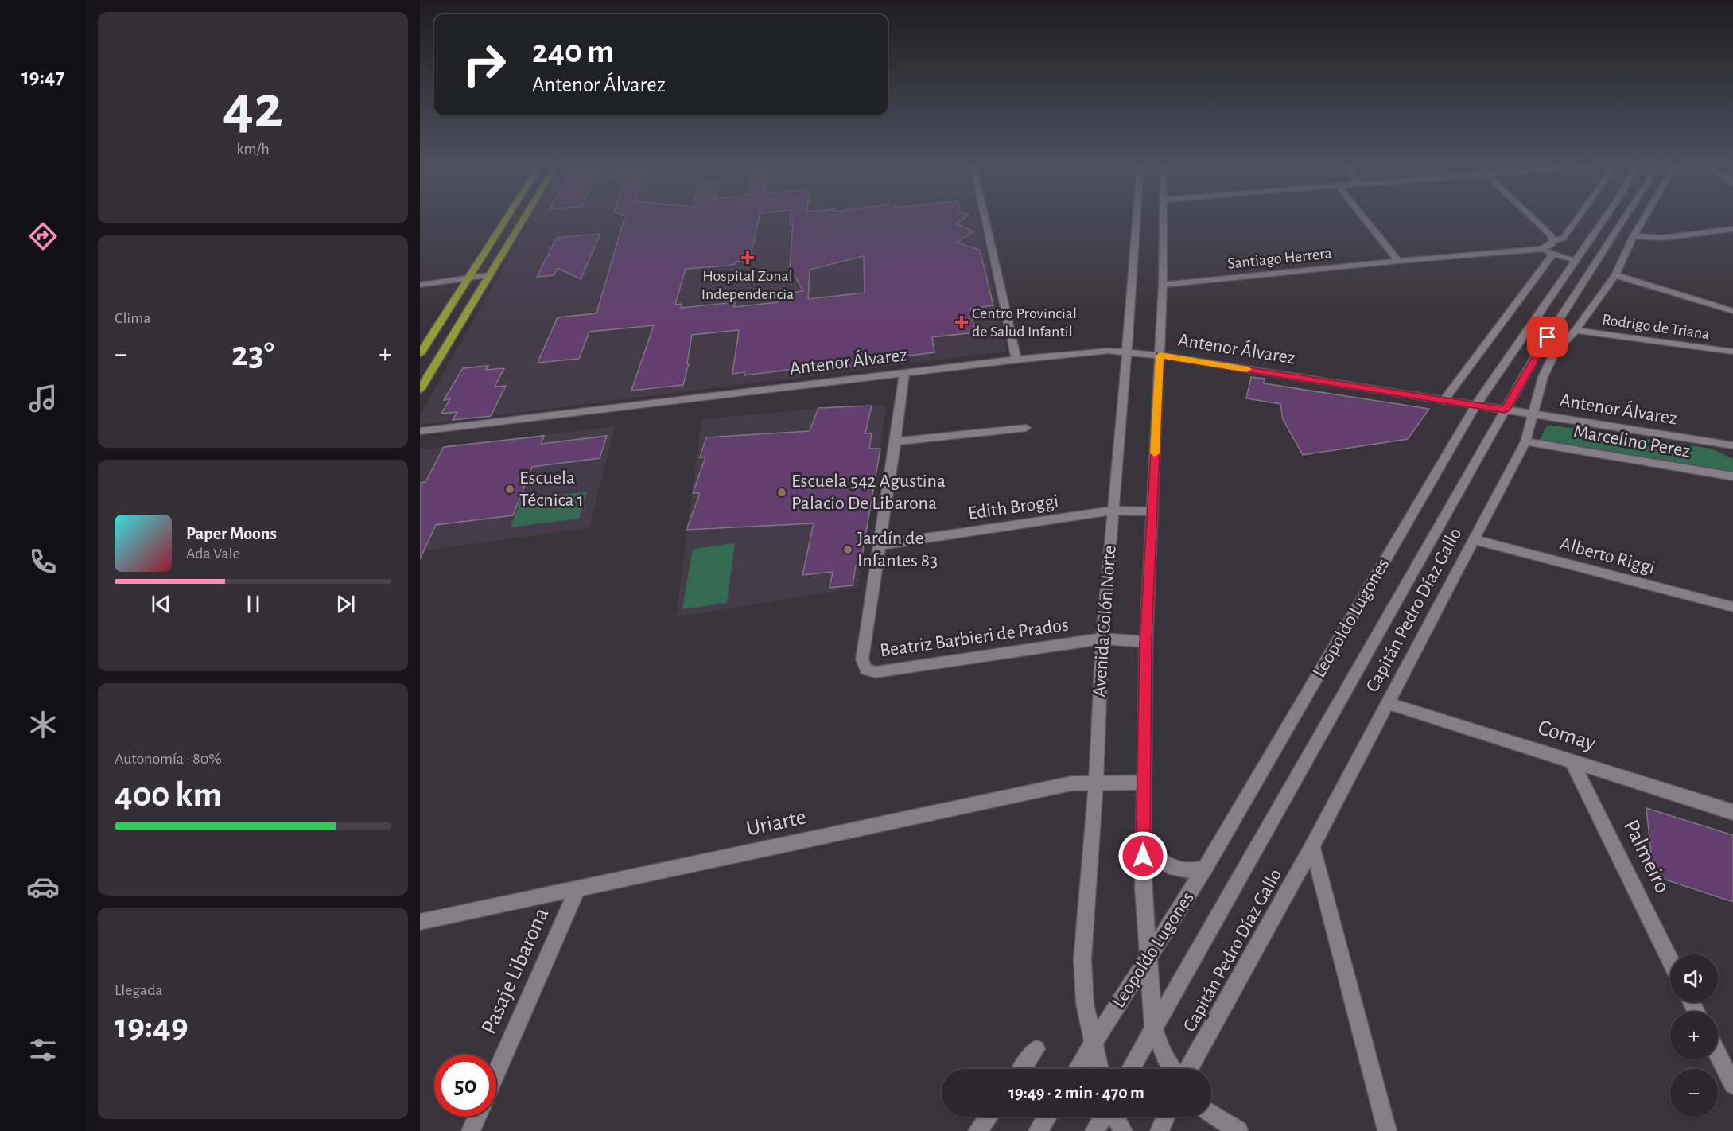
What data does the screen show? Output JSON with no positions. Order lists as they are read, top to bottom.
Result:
{
  "streets": {
    "street": [
      "Santiago Herrera",
      "Rodrigo de Triana",
      "Antenor Álvarez",
      "Marcelino Perez",
      "Edith Broggi",
      "Alberto Riggi",
      "Capitán Pedro Díaz Gallo",
      "Leopoldo Lugones",
      "Avenida Colón Norte",
      "Beatriz Barbieri de Prados",
      "Comay",
      "Uriarte",
      "Palmeiro",
      "Pasaje Libarona"
    ]
  },
  "crossings": [
    ["Rodrigo de Triana", "Capitán Pedro Díaz Gallo"],
    ["Antenor Álvarez", "Capitán Pedro Díaz Gallo"],
    ["Antenor Álvarez", "Leopoldo Lugones"],
    ["Antenor Álvarez", "Avenida Colón Norte"],
    ["Marcelino Perez", "Capitán Pedro Díaz Gallo"],
    ["Edith Broggi", "Avenida Colón Norte"],
    ["Edith Broggi", "Beatriz Barbieri de Prados"],
    ["Alberto Riggi", "Capitán Pedro Díaz Gallo"],
    ["Capitán Pedro Díaz Gallo", "Comay"],
    ["Leopoldo Lugones", "Avenida Colón Norte"],
    ["Avenida Colón Norte", "Beatriz Barbieri de Prados"],
    ["Avenida Colón Norte", "Uriarte"],
    ["Comay", "Palmeiro"],
    ["Uriarte", "Pasaje Libarona"]
  ],
  "places": {
    "health": ["Hospital Zonal Independencia", "Centro Provincial de Salud Infantil"],
    "other": ["Escuela Técnica 1", "Escuela 542 Agustina Palacio De Libarona", "Jardín de Infantes 83"]
  },
  "page": {
    "tabs": "19:47",
    "tile": [
      ["42", "km/h"],
      "Clima",
      ["Autonomía · 80%", "400 km"],
      ["Llegada", "19:49"]
    ],
    "turn": ["240 m", "Antenor Álvarez"],
    "heat": ["−", "23°", "+"],
    "song": ["Paper Moons", "Ada Vale"],
    "map_buttons": ["+", "−"],
    "limit": "50",
    "trip": "19:49 · 2 min · 470 m"
  }
}
